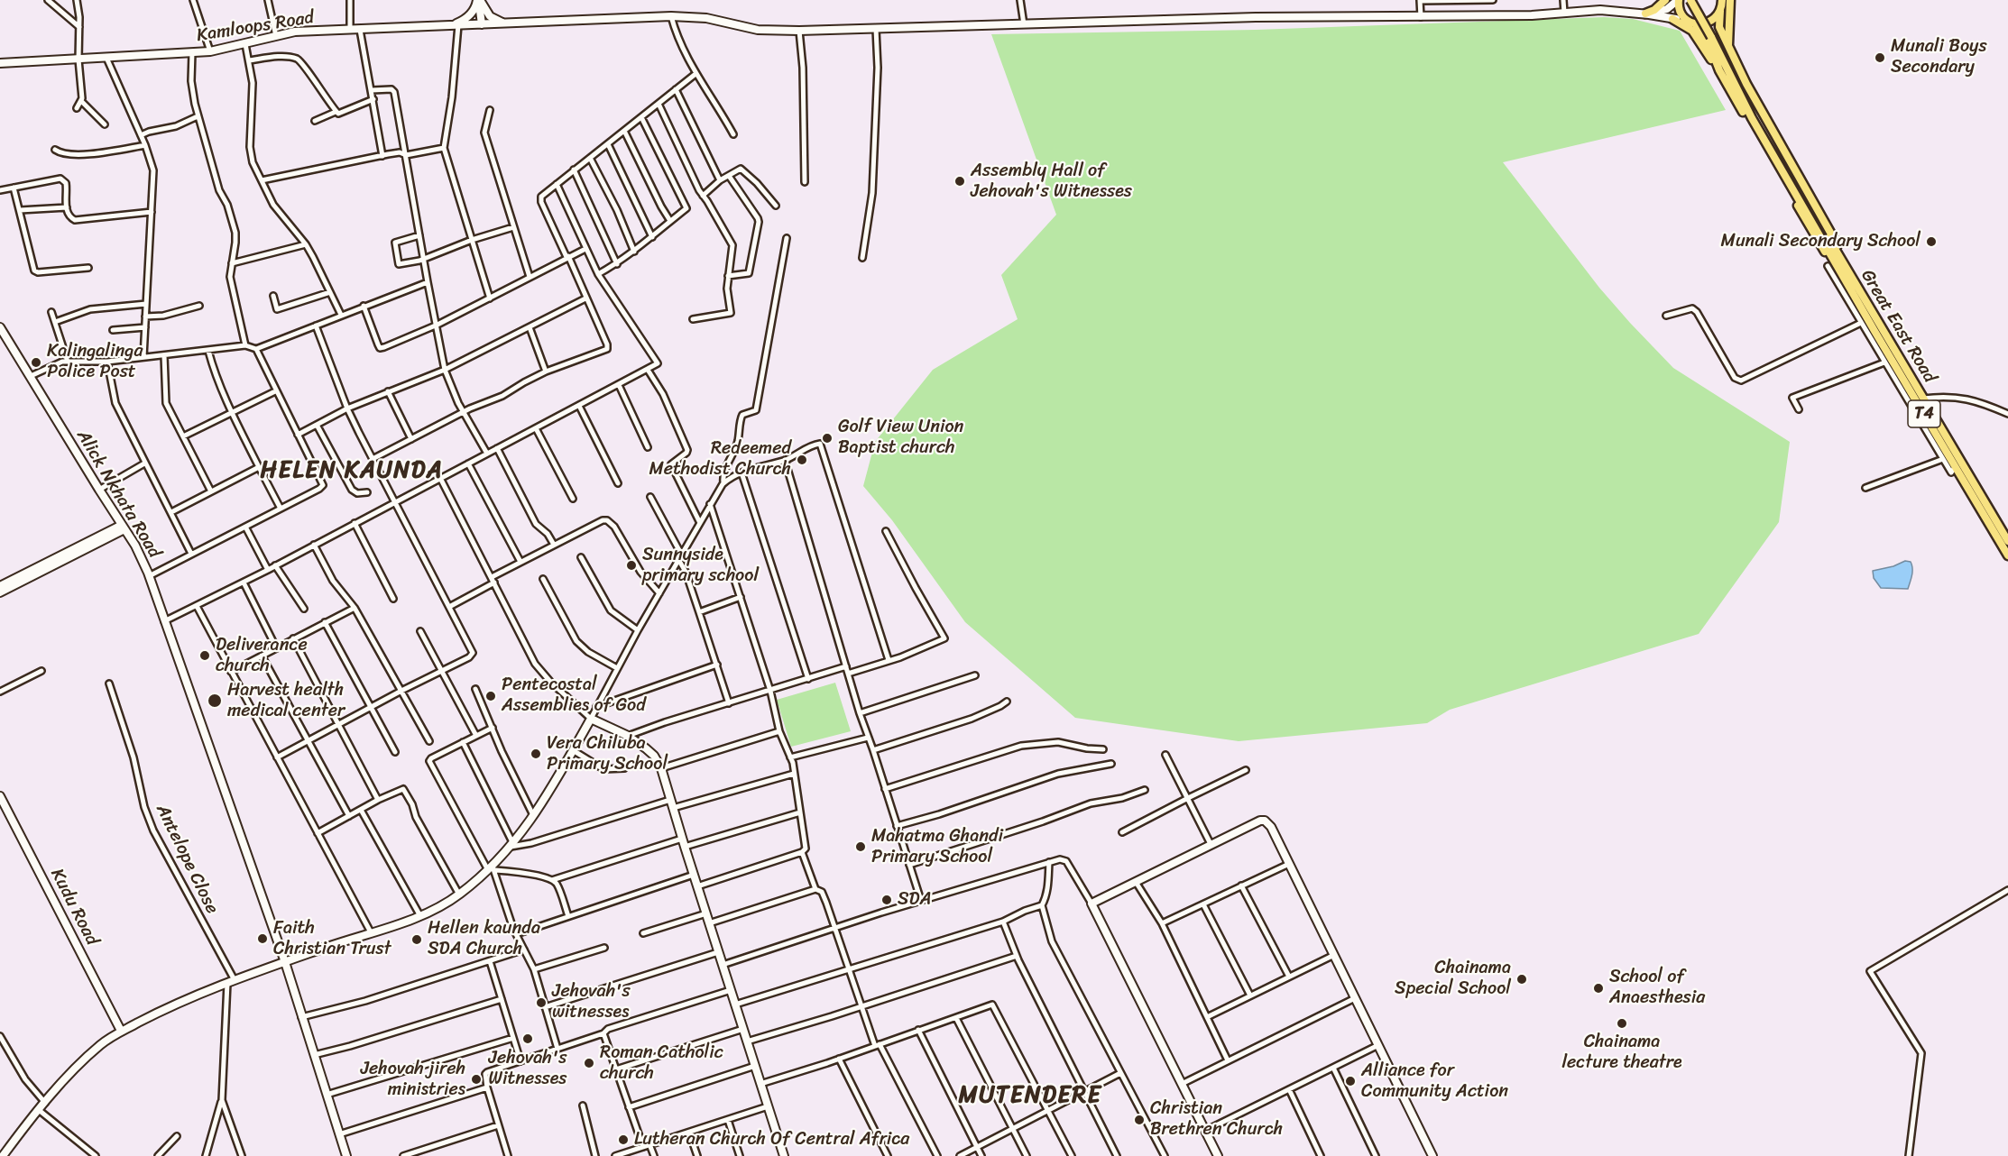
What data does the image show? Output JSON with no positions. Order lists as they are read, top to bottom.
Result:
{
  "streets": {
    "main road": [
      "Kamloops Road",
      "Great East Road",
      "T4",
      "Alick Nkhata Road",
      "Kudu Road"
    ],
    "street": ["Antelope Close"]
  },
  "districts": ["HELEN KAUNDA", "MUTENDERE"],
  "places": [
    "Munali Boys Secondary",
    "Assembly Hall of Jehovah's Witnesses",
    "Munali Secondary School",
    "Kalingalinga Police Post",
    "Golf View Union Baptist church",
    "Redeemed Methodist Church",
    "Sunnyside primary school",
    "Deliverance church",
    "Pentecostal Assemblies of God",
    "Harvest health medical center",
    "Vera Chiluba Primary School",
    "Mahatma Ghandi Primary School",
    "SDA",
    "Faith Christian Trust",
    "Hellen kaunda SDA Church",
    "Chainama Special School",
    "School of Anaesthesia",
    "Jehovah's witnesses",
    "Chainama lecture theatre",
    "Jehovah's Witnesses",
    "Roman Catholic church",
    "Jehovah jireh ministries",
    "Alliance for Community Action",
    "Christian Brethren Church",
    "Lutheran Church Of Central Africa"
  ]
}
